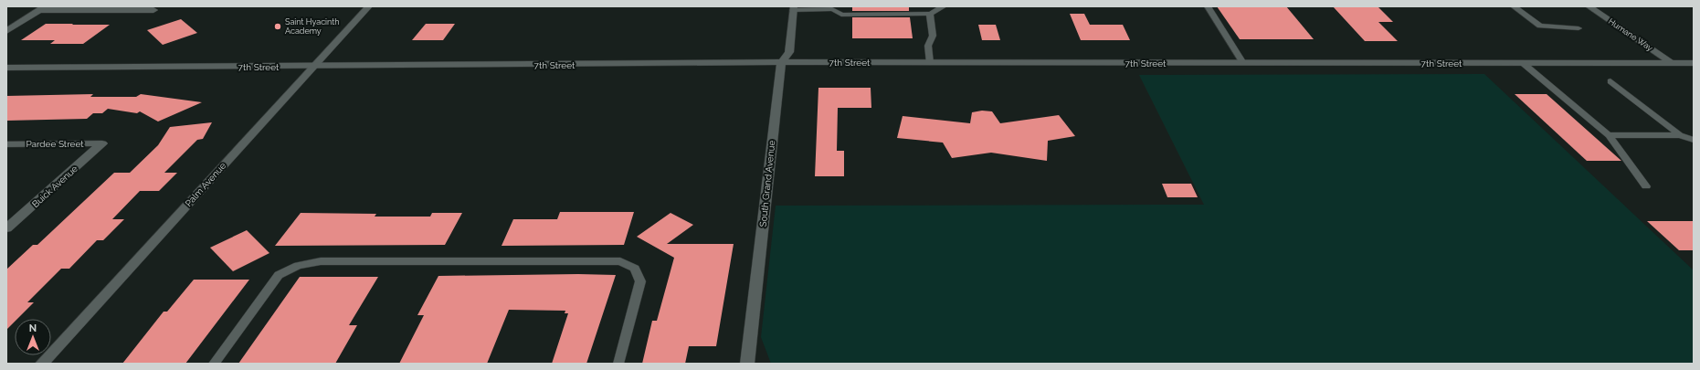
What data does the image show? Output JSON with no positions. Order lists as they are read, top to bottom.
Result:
{
  "streets": {
    "street": [
      "Humane Way",
      "7th Street",
      "Pardee Street",
      "South Grand Avenue",
      "Palm Avenue",
      "Buick Avenue"
    ]
  },
  "crossings": [
    ["Humane Way", "7th Street"],
    ["7th Street", "South Grand Avenue"],
    ["7th Street", "Palm Avenue"],
    ["Pardee Street", "Buick Avenue"]
  ],
  "places": ["Saint Hyacinth Academy"],
  "north": "top"
}
